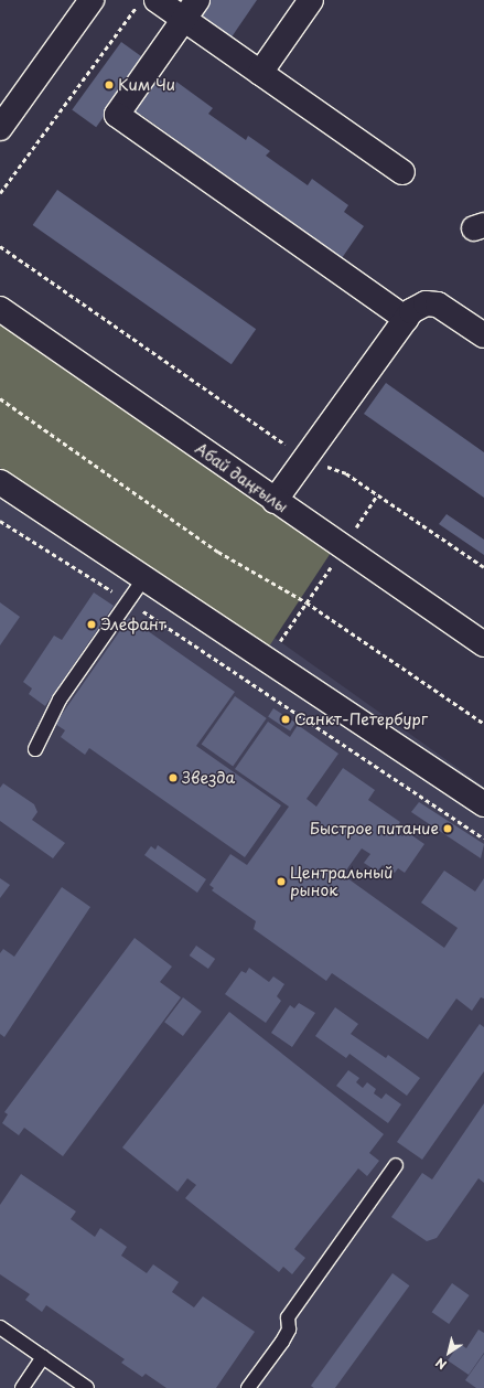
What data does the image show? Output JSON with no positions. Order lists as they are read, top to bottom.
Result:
{
  "streets": {
    "street": ["Абай даңғылы"]
  },
  "places": [
    "Ким Чи",
    "Элефант",
    "Санкт-Петербург",
    "Звезда",
    "Быстрое питание",
    "Центральный рынок"
  ],
  "north": "bottom left"
}
